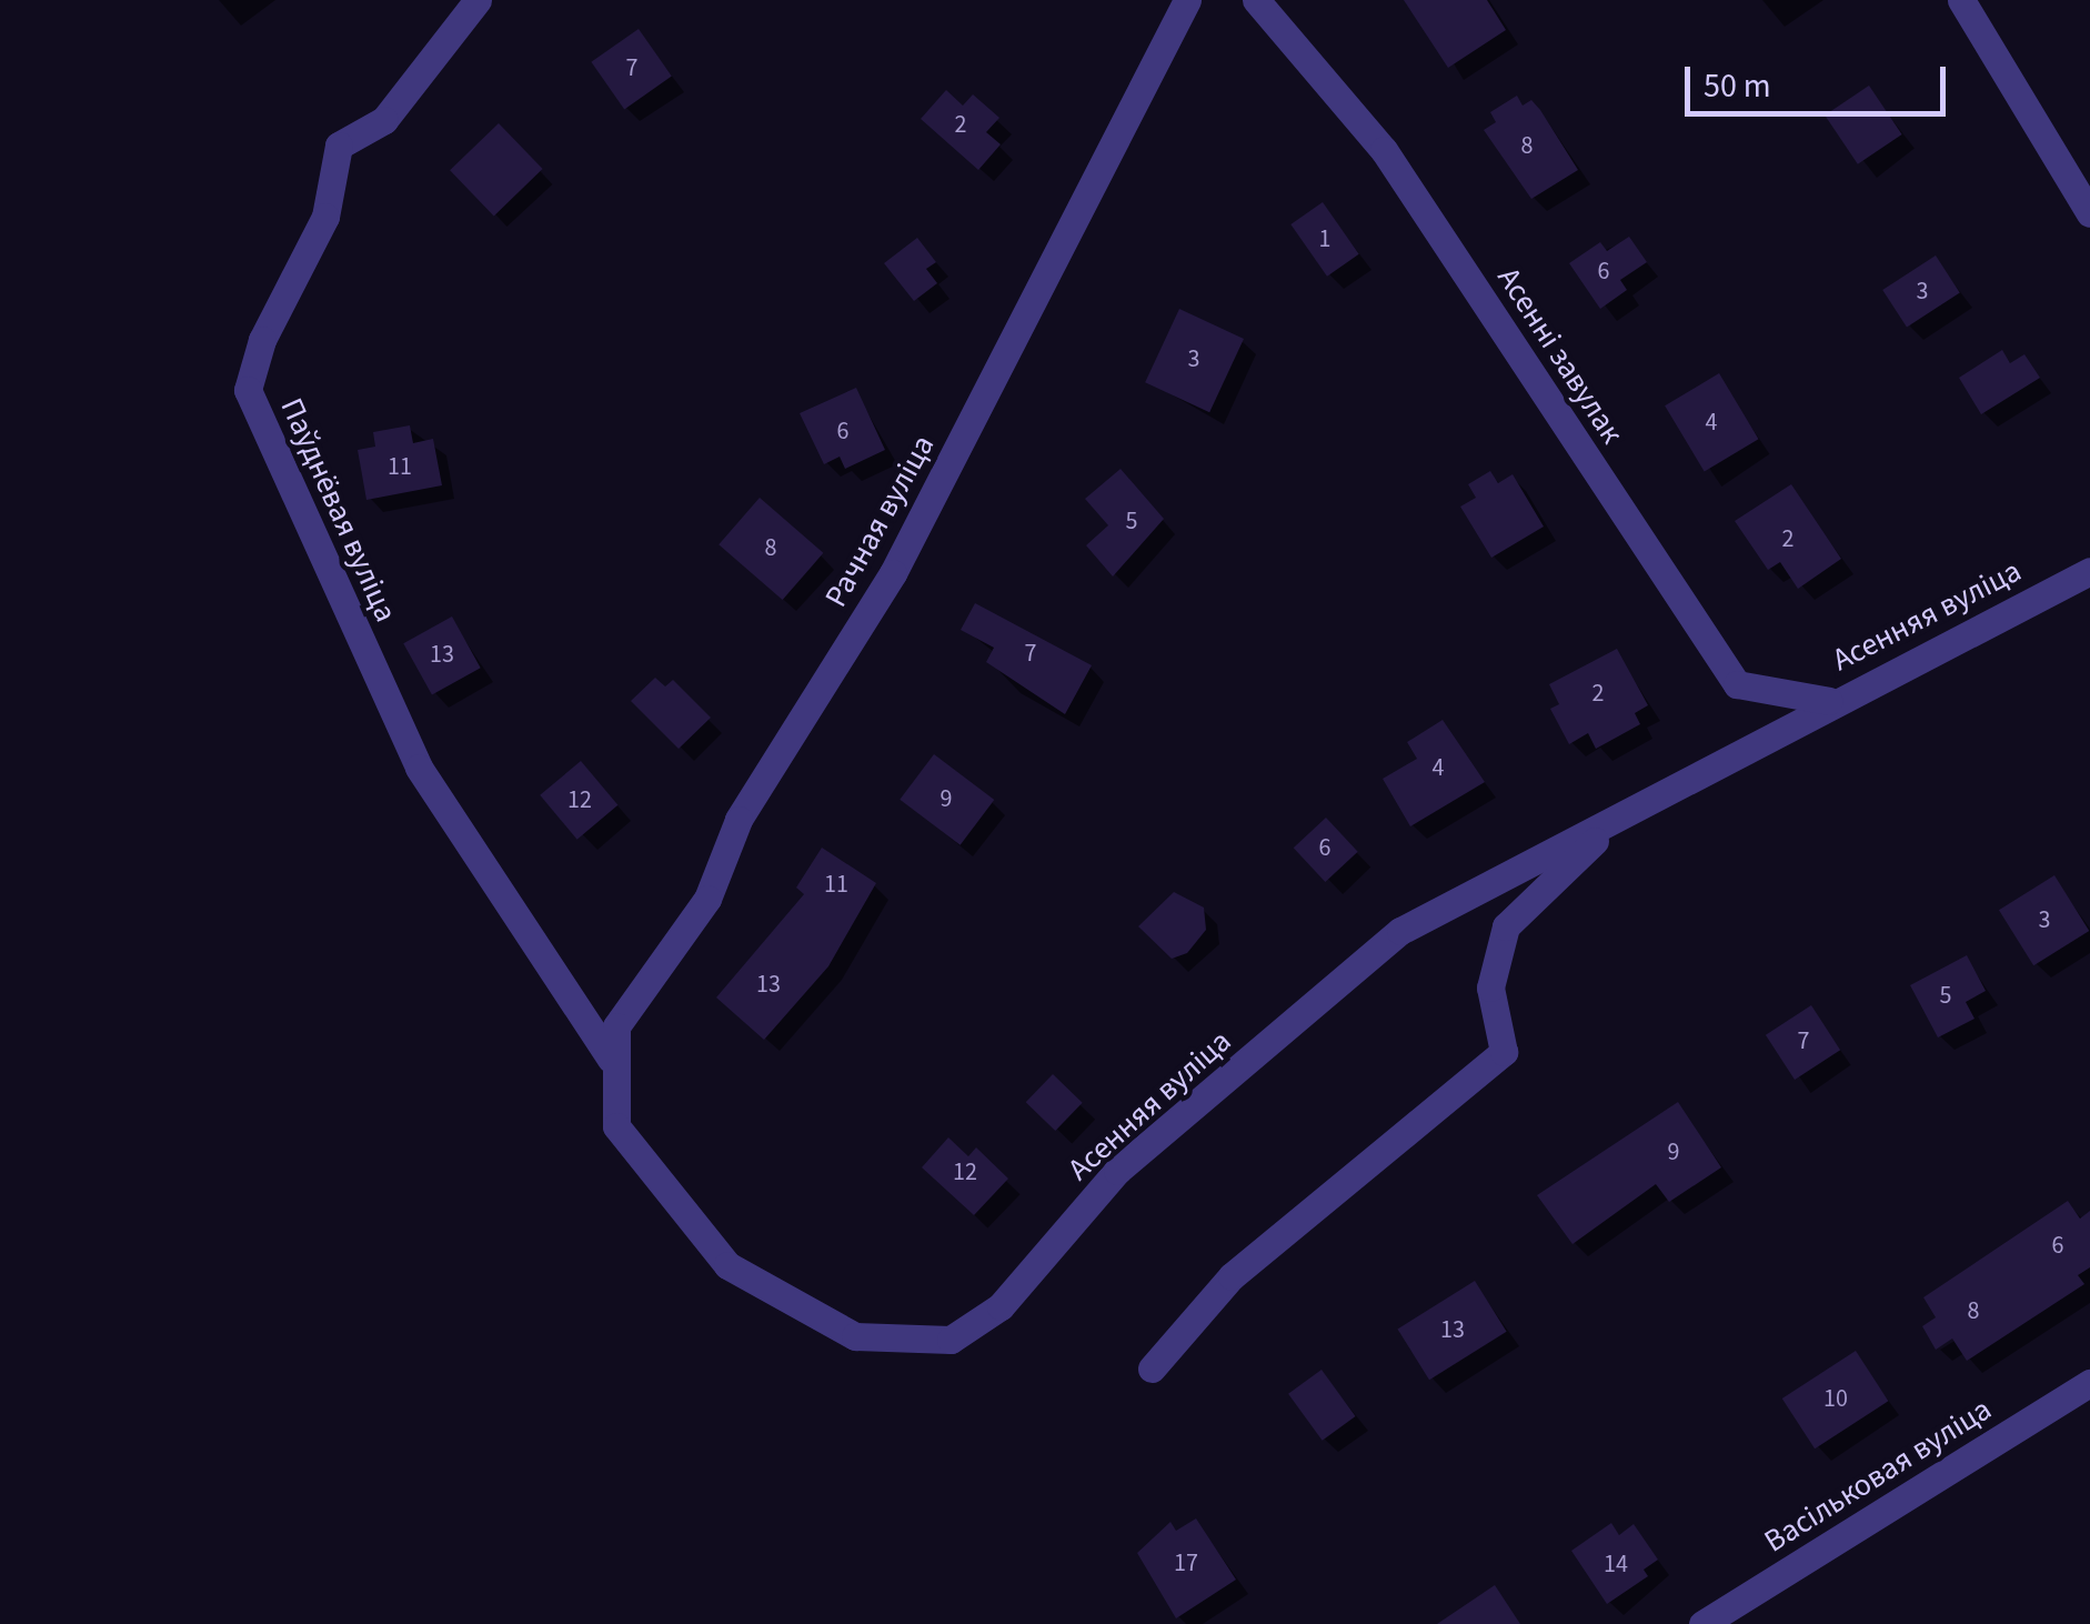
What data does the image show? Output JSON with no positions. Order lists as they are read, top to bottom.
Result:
{
  "streets": {
    "street": [
      "Асенні завулак",
      "Паўднёвая вуліца",
      "Рачная вуліца",
      "Асенняя вуліца",
      "Васільковая вуліца"
    ]
  },
  "crossings": [
    ["Асенні завулак", "Асенняя вуліца"],
    ["Паўднёвая вуліца", "Рачная вуліца"],
    ["Паўднёвая вуліца", "Асенняя вуліца"],
    ["Рачная вуліца", "Асенняя вуліца"]
  ],
  "house_numbers": [
    "7",
    "2",
    "8",
    "1",
    "6",
    "3",
    "3",
    "4",
    "6",
    "11",
    "5",
    "2",
    "8",
    "7",
    "13",
    "2",
    "4",
    "9",
    "12",
    "6",
    "11",
    "3",
    "13",
    "5",
    "7",
    "9",
    "12",
    "6",
    "8",
    "13",
    "10",
    "17",
    "14"
  ],
  "scale_bar": "50 m"
}
